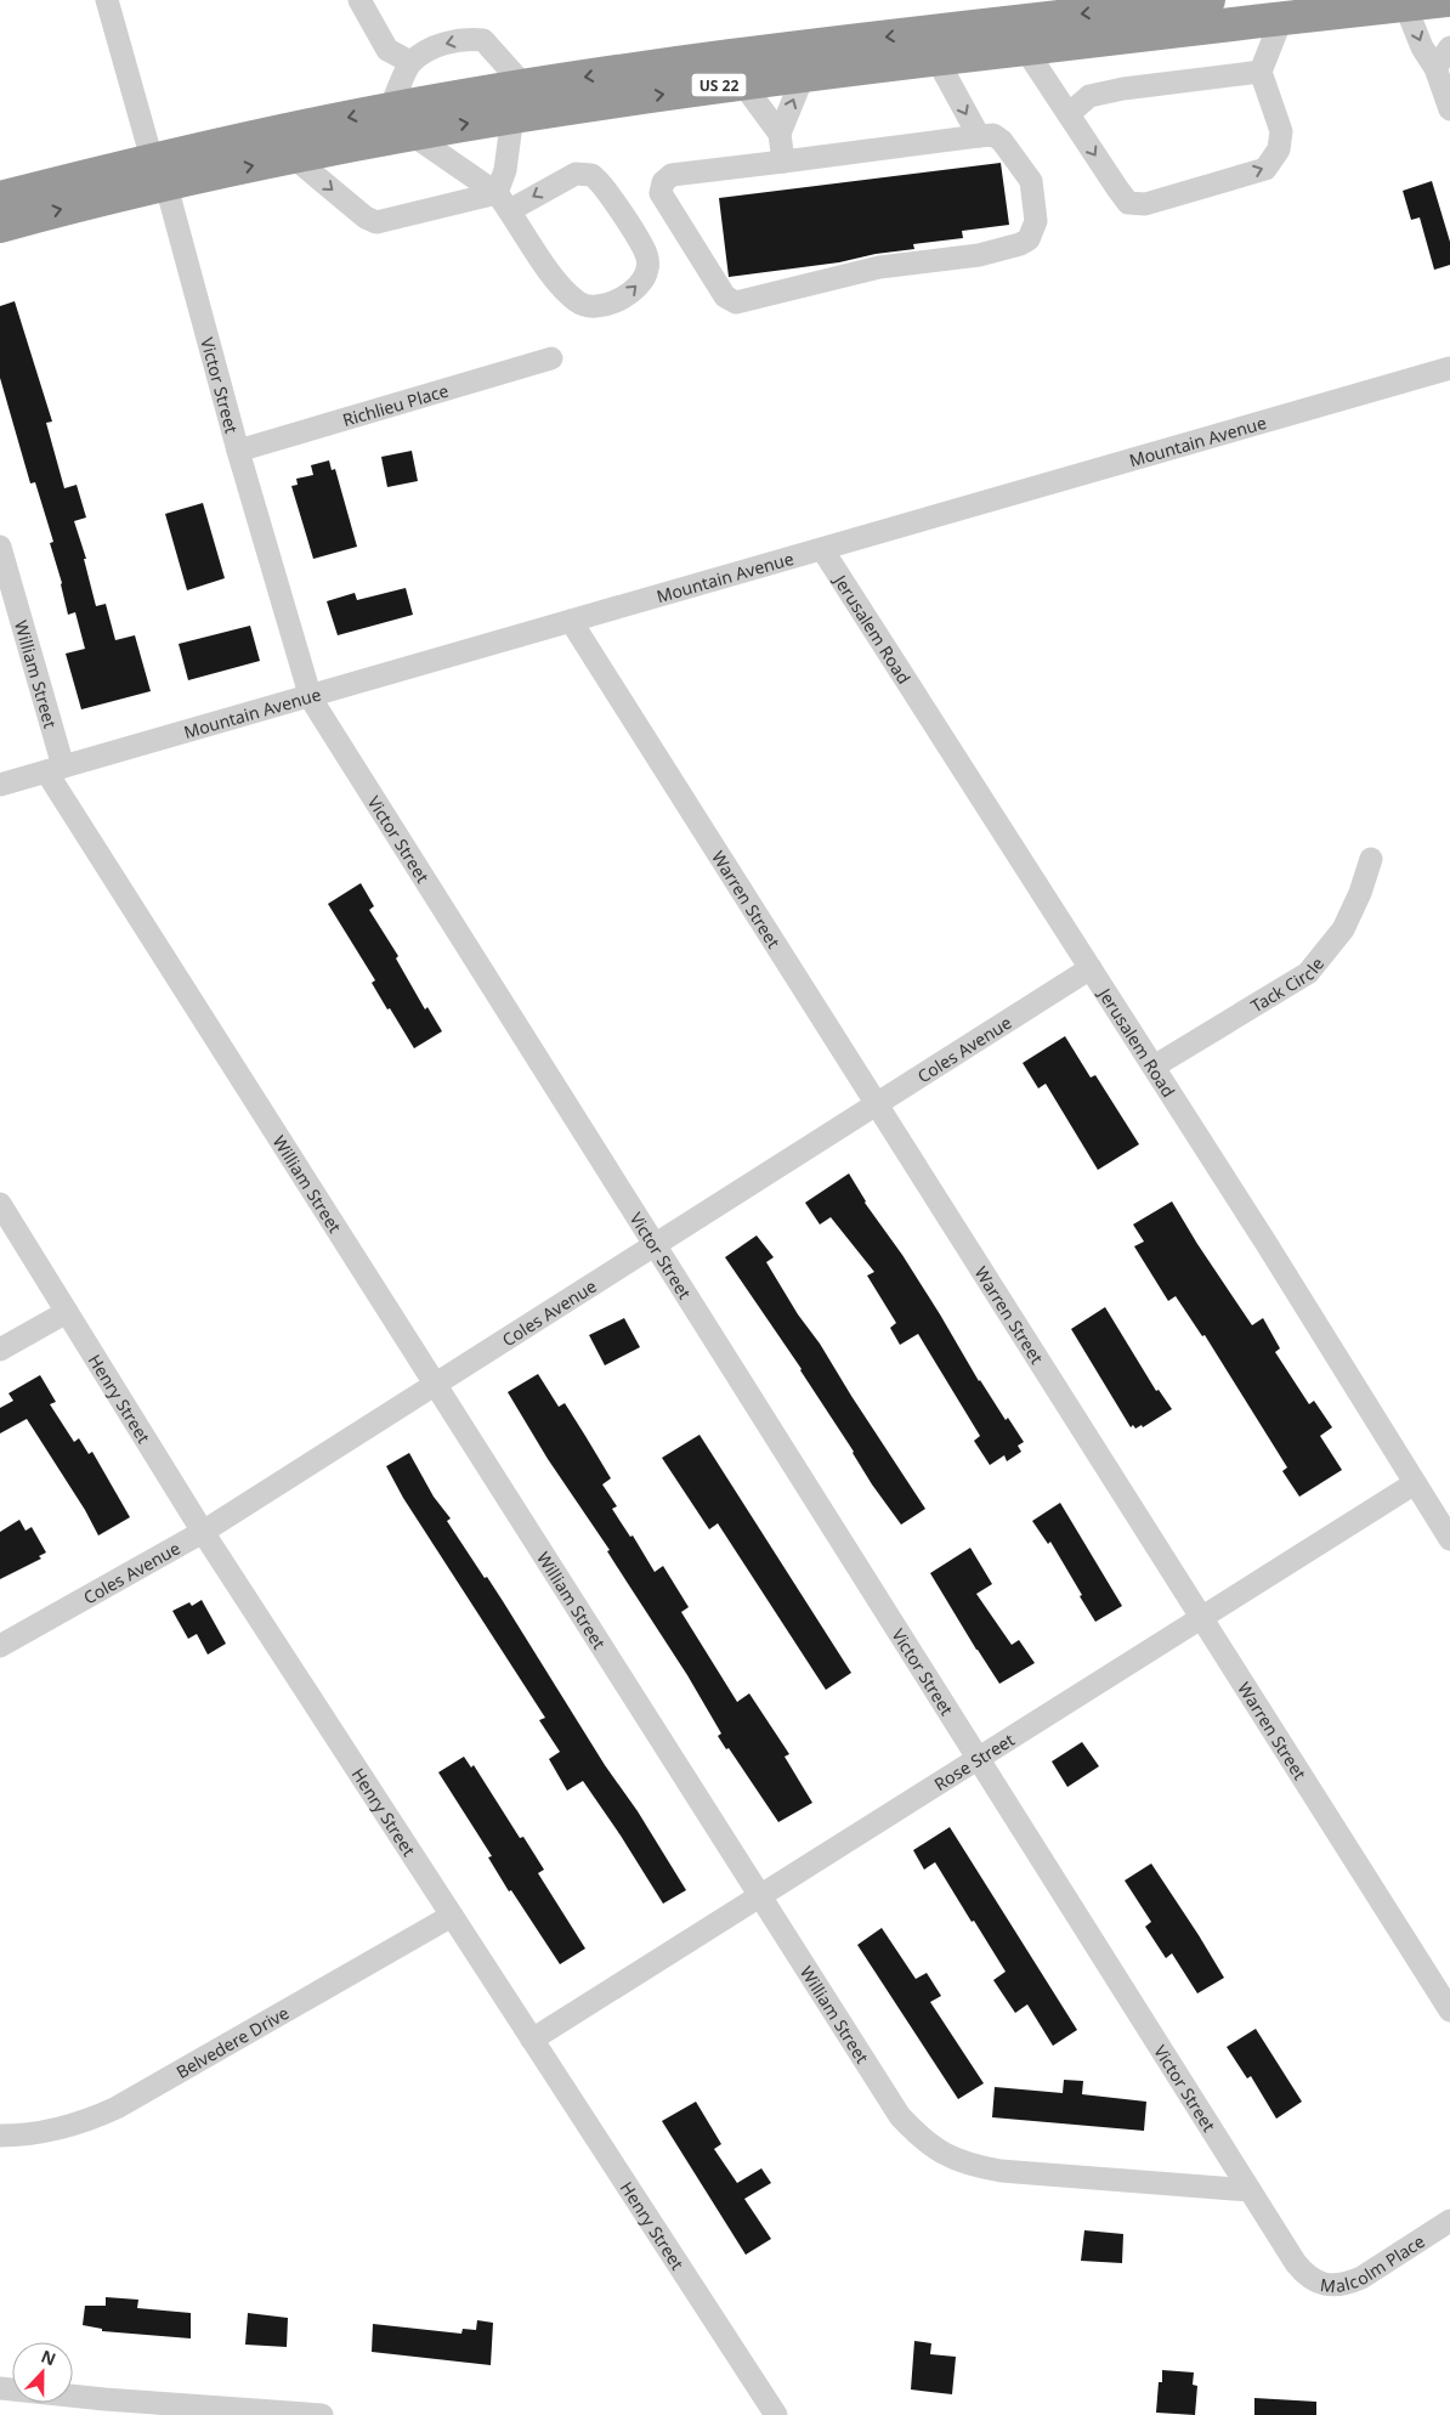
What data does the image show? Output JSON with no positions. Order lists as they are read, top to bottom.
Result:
{
  "streets": {
    "highway": ["US 22"],
    "street": [
      "Victor Street",
      "Richlieu Place",
      "Mountain Avenue",
      "Jerusalem Road",
      "William Street",
      "Warren Street",
      "Tack Circle",
      "Coles Avenue",
      "Henry Street",
      "Rose Street",
      "Belvedere Drive",
      "Malcolm Place"
    ]
  },
  "crossings": [
    ["US 22", "Victor Street"],
    ["Victor Street", "Richlieu Place"],
    ["Victor Street", "Mountain Avenue"],
    ["Victor Street", "William Street"],
    ["Victor Street", "Coles Avenue"],
    ["Victor Street", "Rose Street"],
    ["Victor Street", "Malcolm Place"],
    ["Mountain Avenue", "Jerusalem Road"],
    ["Mountain Avenue", "William Street"],
    ["Mountain Avenue", "Warren Street"],
    ["Jerusalem Road", "Tack Circle"],
    ["Jerusalem Road", "Coles Avenue"],
    ["Jerusalem Road", "Rose Street"],
    ["William Street", "Coles Avenue"],
    ["William Street", "Rose Street"],
    ["Warren Street", "Coles Avenue"],
    ["Warren Street", "Rose Street"],
    ["Coles Avenue", "Henry Street"],
    ["Henry Street", "Rose Street"],
    ["Henry Street", "Belvedere Drive"]
  ],
  "north": "top"
}
